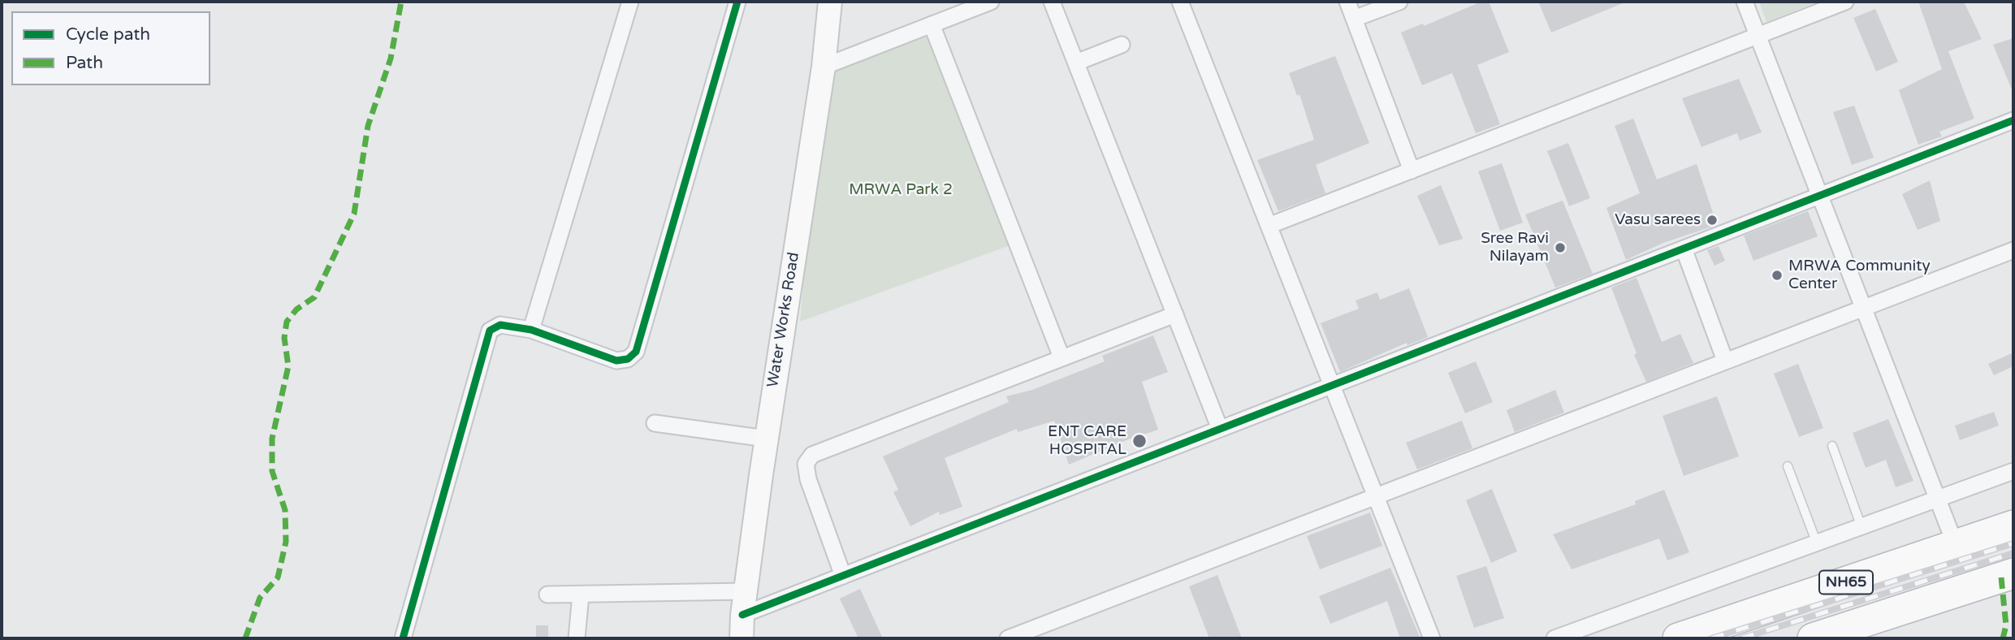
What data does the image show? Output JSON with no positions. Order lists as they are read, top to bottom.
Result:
{
  "streets": {
    "highway": ["NH65"],
    "street": ["Water Works Road"]
  },
  "parks": ["MRWA Park 2"],
  "places": [
    "Vasu sarees",
    "Sree Ravi Nilayam",
    "MRWA Community Center",
    "ENT CARE HOSPITAL"
  ],
  "legend": ["Cycle path", "Path"]
}
